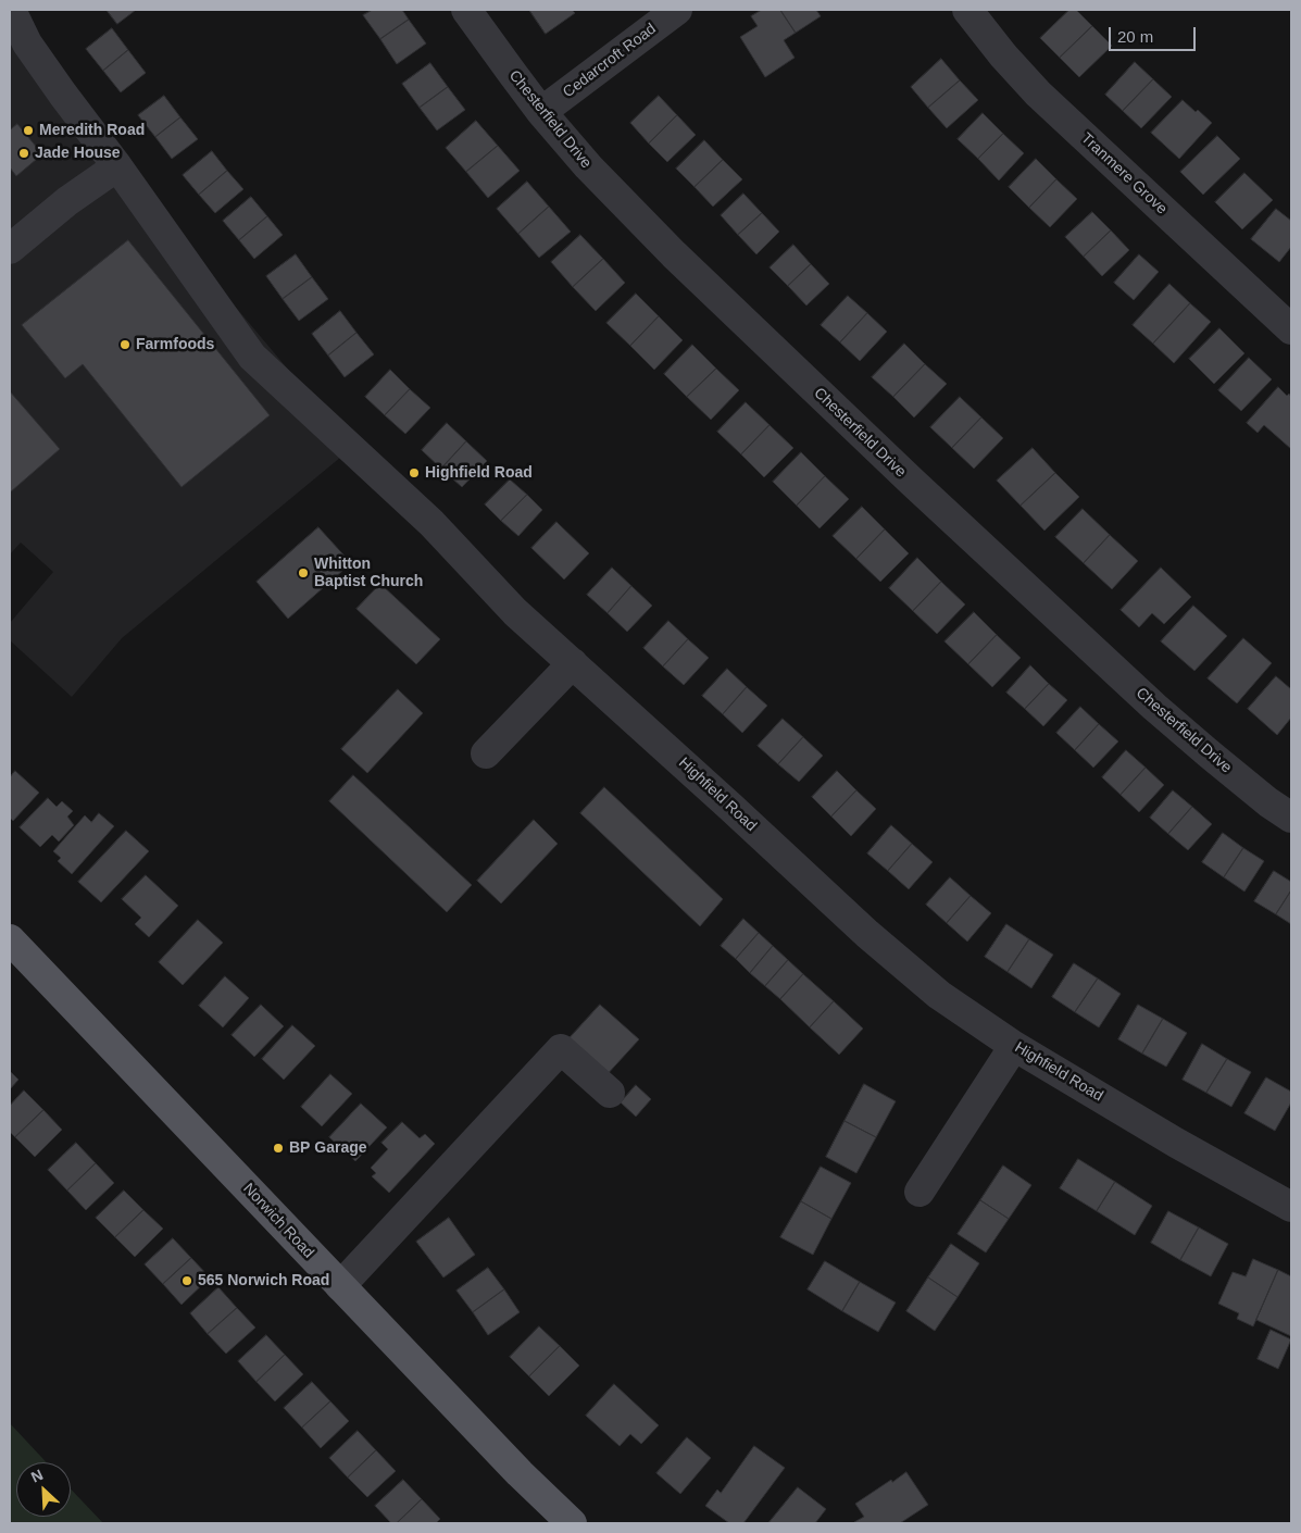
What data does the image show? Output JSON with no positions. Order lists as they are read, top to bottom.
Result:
{
  "streets": {
    "main road": ["Norwich Road"],
    "street": [
      "Cedarcroft Road",
      "Chesterfield Drive",
      "Tranmere Grove",
      "Highfield Road"
    ]
  },
  "crossings": [
    ["Cedarcroft Road", "Chesterfield Drive"]
  ],
  "places": [
    "Meredith Road",
    "Jade House",
    "Farmfoods",
    "Highfield Road",
    "Whitton Baptist Church",
    "BP Garage",
    "565 Norwich Road"
  ],
  "scale_bar": "20 m",
  "north": "top left"
}
